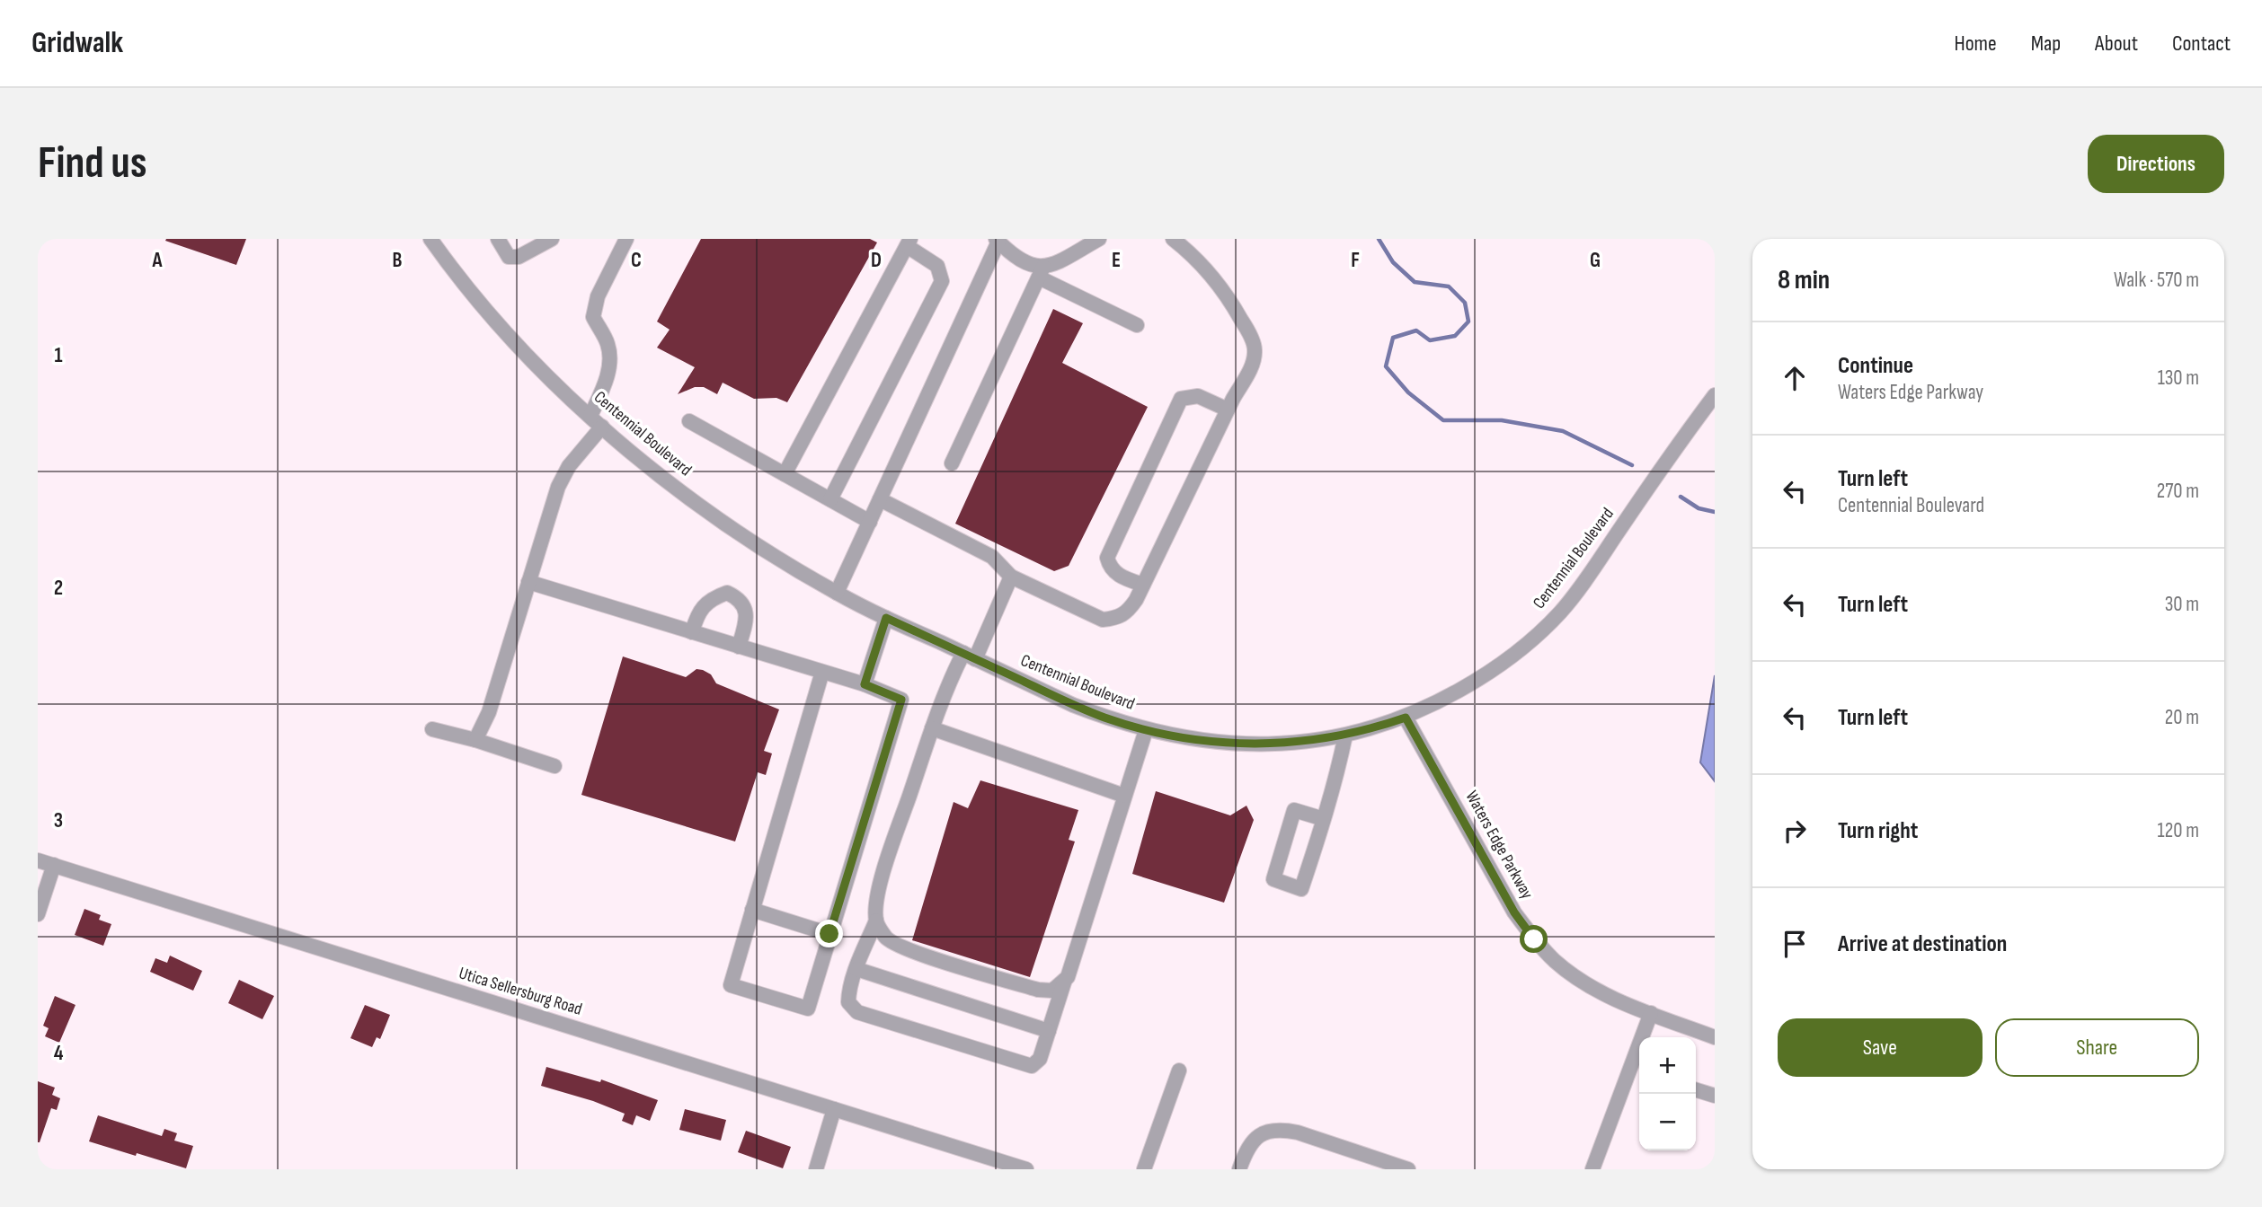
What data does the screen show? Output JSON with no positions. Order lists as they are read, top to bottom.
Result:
{
  "streets": {
    "street": ["Centennial Boulevard", "Waters Edge Parkway", "Utica Sellersburg Road"]
  },
  "crossings": [
    ["Centennial Boulevard", "Waters Edge Parkway"]
  ],
  "page": {
    "header": "Gridwalk",
    "nav": [
      "Home",
      "Map",
      "About",
      "Contact"
    ],
    "buttons": [
      "Directions",
      ["Save", "Share"]
    ],
    "title": "Find us",
    "heading": ["8 min", "Walk · 570 m"],
    "list": [
      ["Continue", "Waters Edge Parkway", "130 m"],
      ["Turn left", "Centennial Boulevard", "270 m"],
      ["Turn left", "30 m"],
      ["Turn left", "20 m"],
      ["Turn right", "120 m"],
      "Arrive at destination"
    ],
    "map_buttons": ["+", "−"]
  },
  "grid": {
    "columns": [
      "A",
      "B",
      "C",
      "D",
      "E",
      "F",
      "G"
    ],
    "rows": [
      "1",
      "2",
      "3",
      "4"
    ]
  }
}
